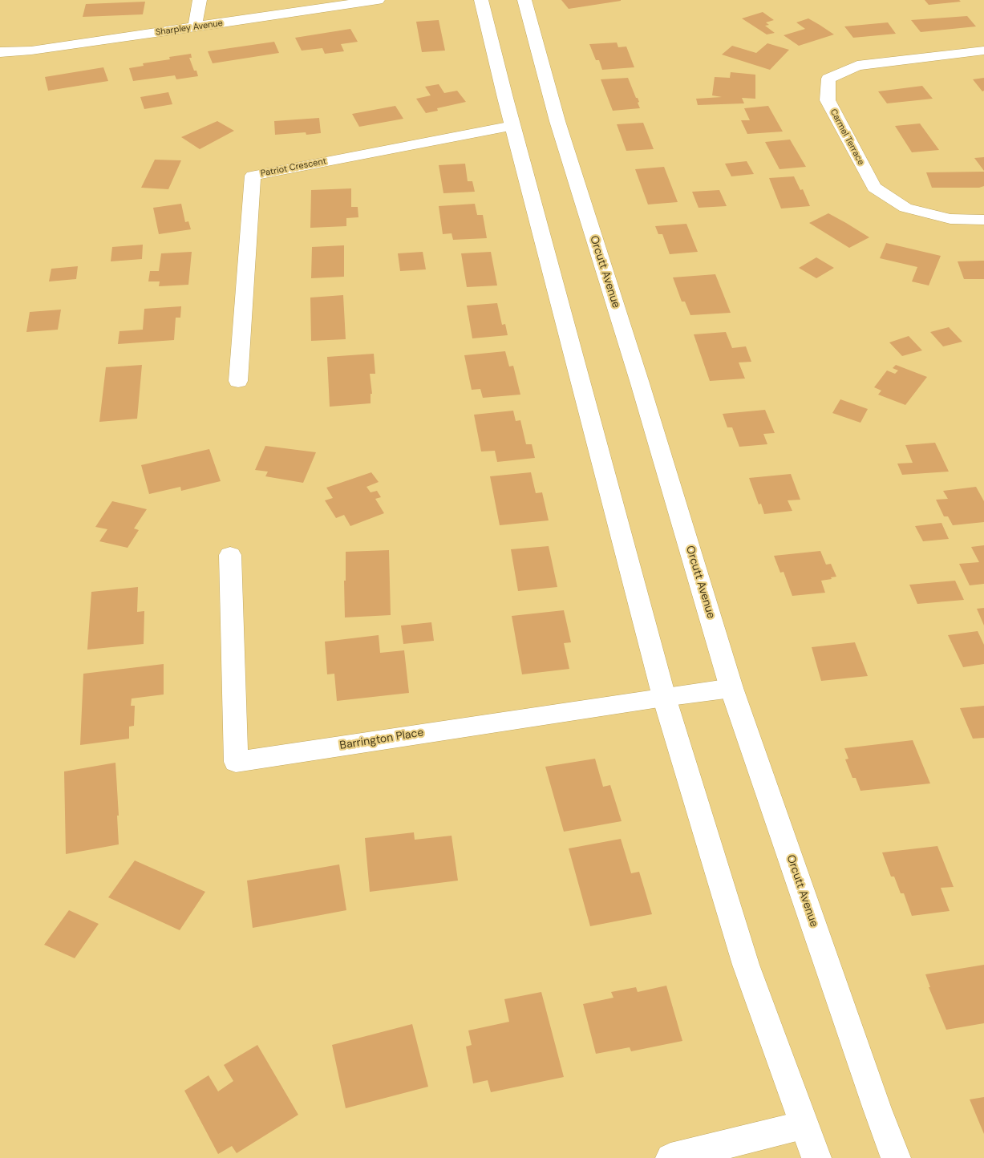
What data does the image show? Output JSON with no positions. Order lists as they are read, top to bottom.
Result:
{
  "streets": {
    "main road": [
      "Sharpley Avenue",
      "Carmel Terrace",
      "Patriot Crescent",
      "Orcutt Avenue",
      "Barrington Place"
    ]
  },
  "crossings": [
    ["Orcutt Avenue", "Barrington Place"]
  ]
}
